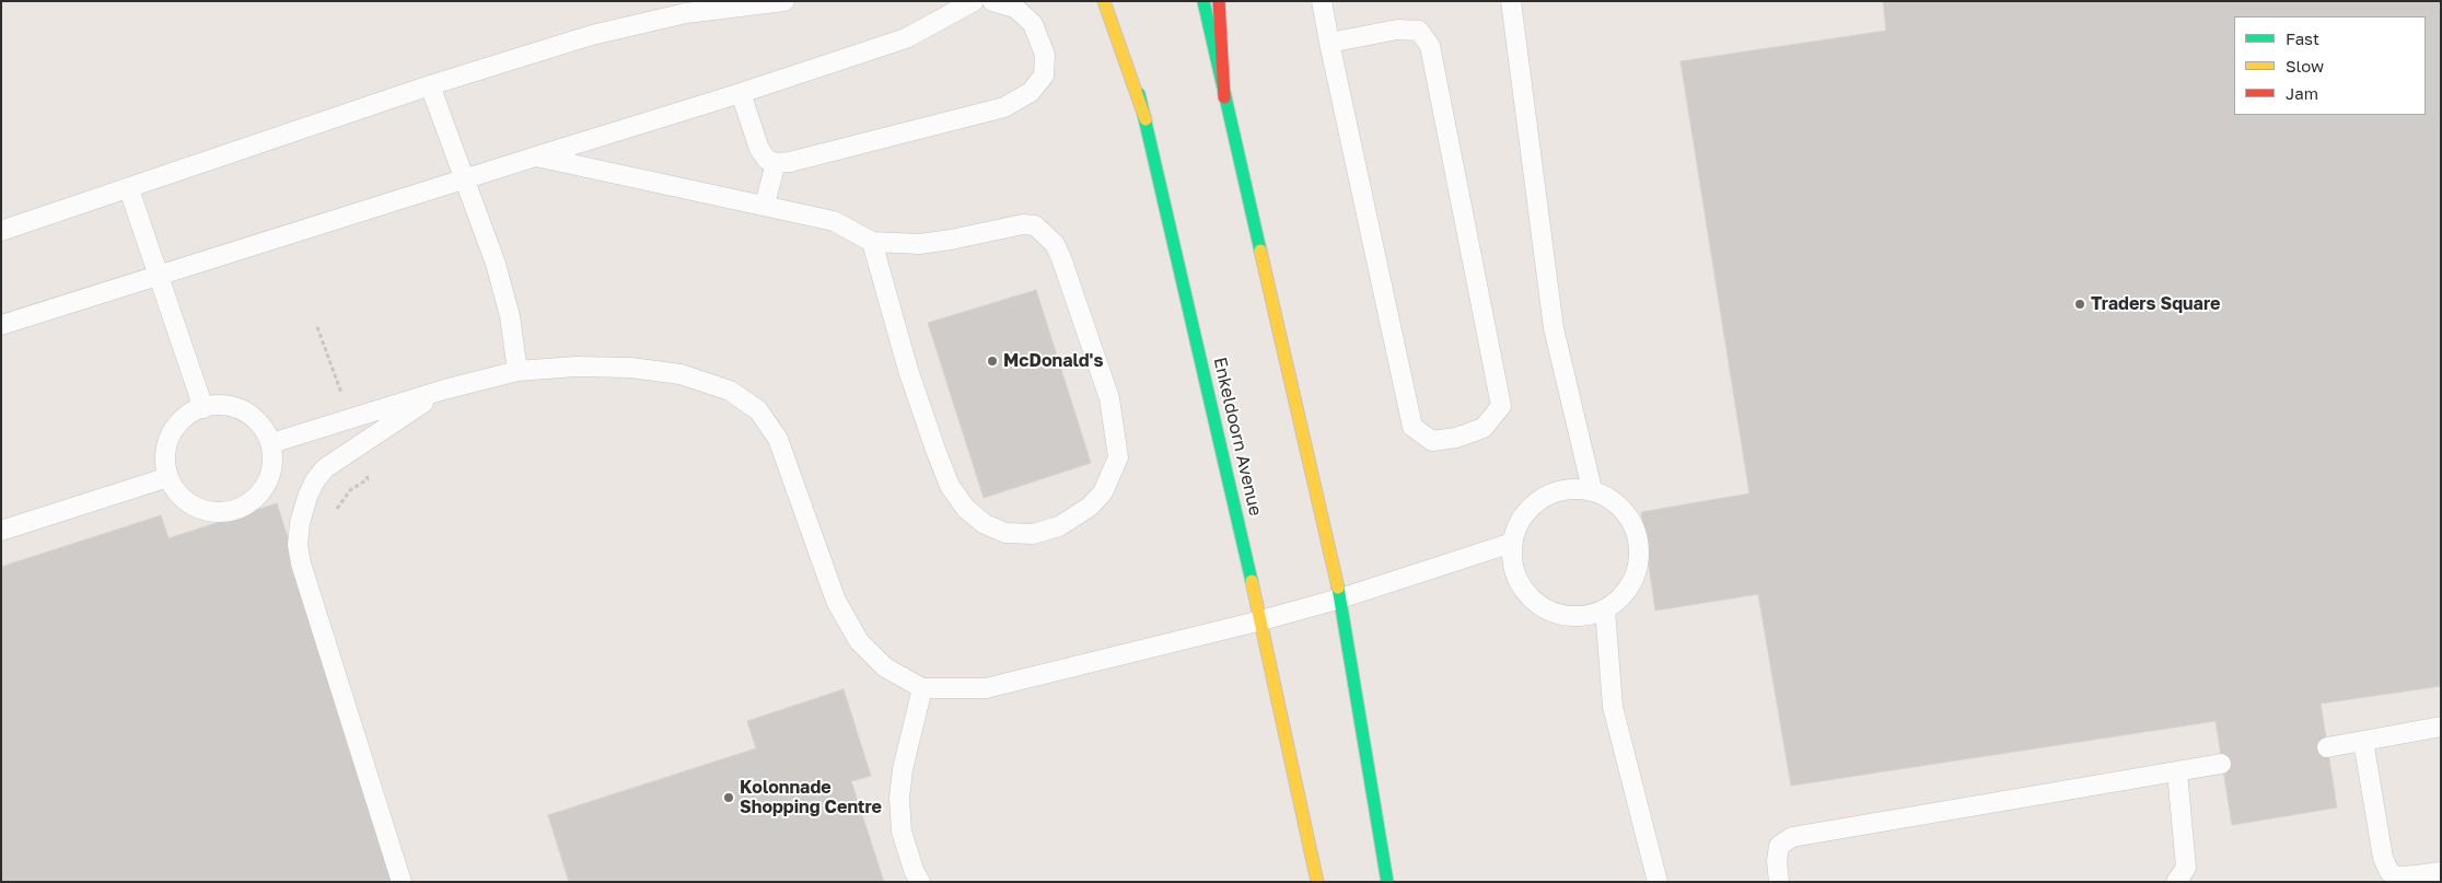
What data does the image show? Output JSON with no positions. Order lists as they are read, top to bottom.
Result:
{
  "streets": {
    "street": ["Enkeldoorn Avenue"]
  },
  "places": ["Traders Square", "McDonald's", "Kolonnade Shopping Centre"],
  "legend": ["Fast", "Slow", "Jam"]
}
